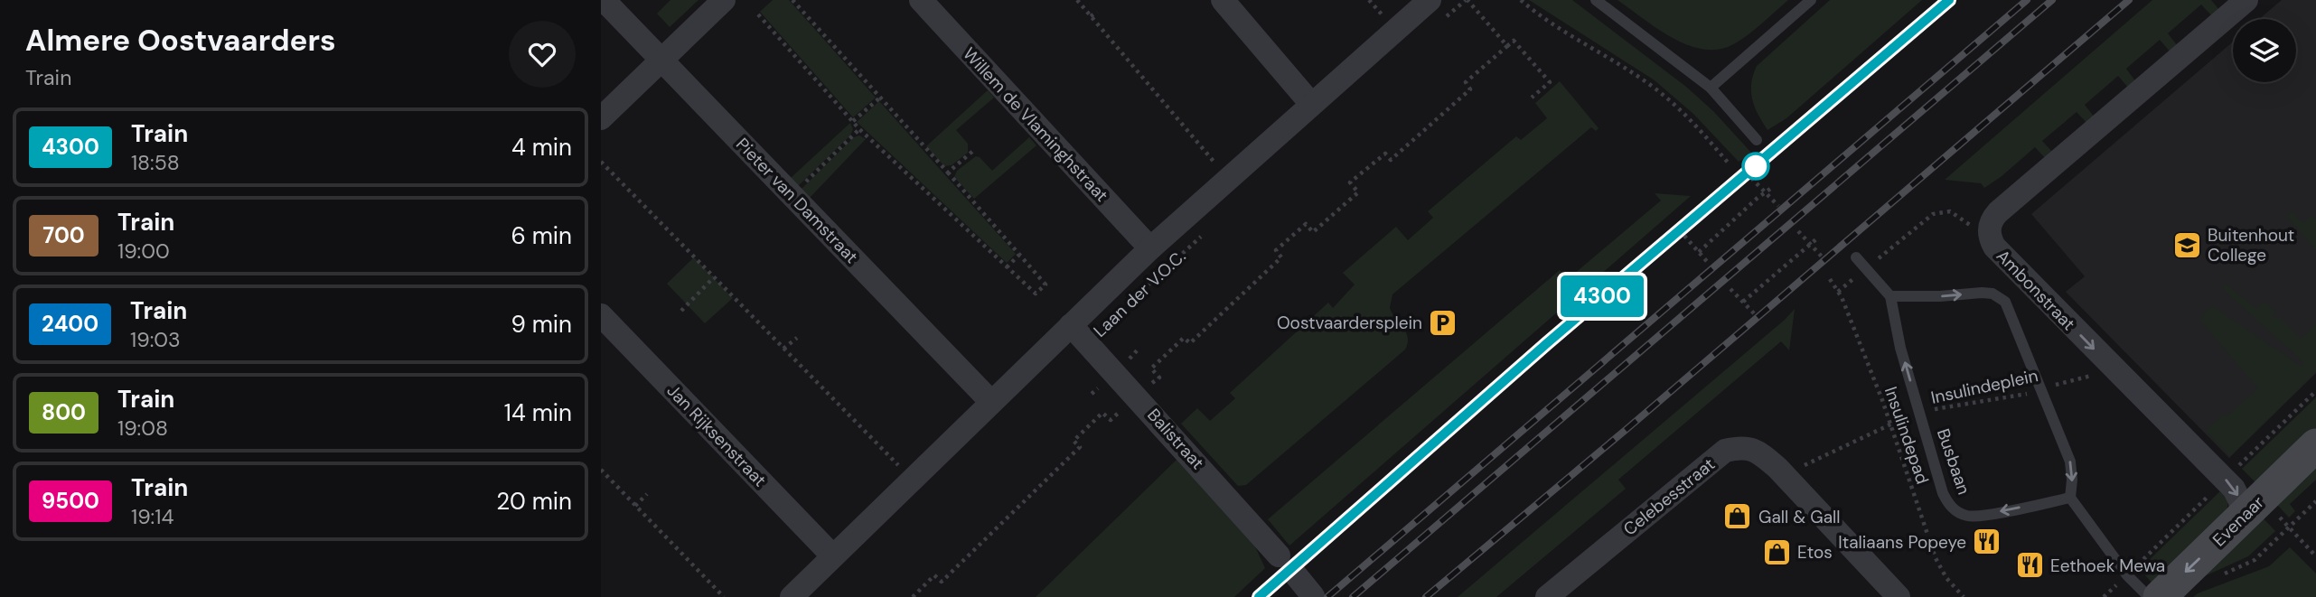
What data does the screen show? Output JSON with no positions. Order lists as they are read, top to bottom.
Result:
{
  "streets": {
    "main road": ["Evenaar"],
    "street": [
      "Willem de Vlaminghstraat",
      "Pieter van Damstraat",
      "Ambonstraat",
      "Laan der V.O.C.",
      "Jan Rijksenstraat",
      "Balistraat",
      "Celebesstraat"
    ],
    "lane": ["Busbaan"],
    "path": ["Insulindeplein", "Insulindepad"]
  },
  "crossings": [
    ["Willem de Vlaminghstraat", "Laan der V.O.C."],
    ["Pieter van Damstraat", "Laan der V.O.C."],
    ["Ambonstraat", "Insulindeplein"],
    ["Ambonstraat", "Evenaar"],
    ["Laan der V.O.C.", "Jan Rijksenstraat"],
    ["Laan der V.O.C.", "Balistraat"],
    ["Insulindeplein", "Insulindepad"],
    ["Insulindeplein", "Busbaan"],
    ["Insulindeplein", "Celebesstraat"]
  ],
  "one_way": ["Ambonstraat", "Evenaar"],
  "places": {
    "school or university": ["Buitenhout College"],
    "parking": ["Oostvaardersplein"],
    "shop": ["Gall & Gall", "Etos"],
    "restaurant": ["Italiaans Popeye", "Eethoek Mewa"]
  },
  "page": {
    "heading": ["Almere Oostvaarders", "Train"],
    "on_map": "4300",
    "list": [
      {
        "mark": "4300",
        "name": "Train",
        "note": "18:58",
        "value": "4 min"
      },
      {
        "mark": "700",
        "name": "Train",
        "note": "19:00",
        "value": "6 min"
      },
      {
        "mark": "2400",
        "name": "Train",
        "note": "19:03",
        "value": "9 min"
      },
      {
        "mark": "800",
        "name": "Train",
        "note": "19:08",
        "value": "14 min"
      },
      {
        "mark": "9500",
        "name": "Train",
        "note": "19:14",
        "value": "20 min"
      }
    ]
  }
}
